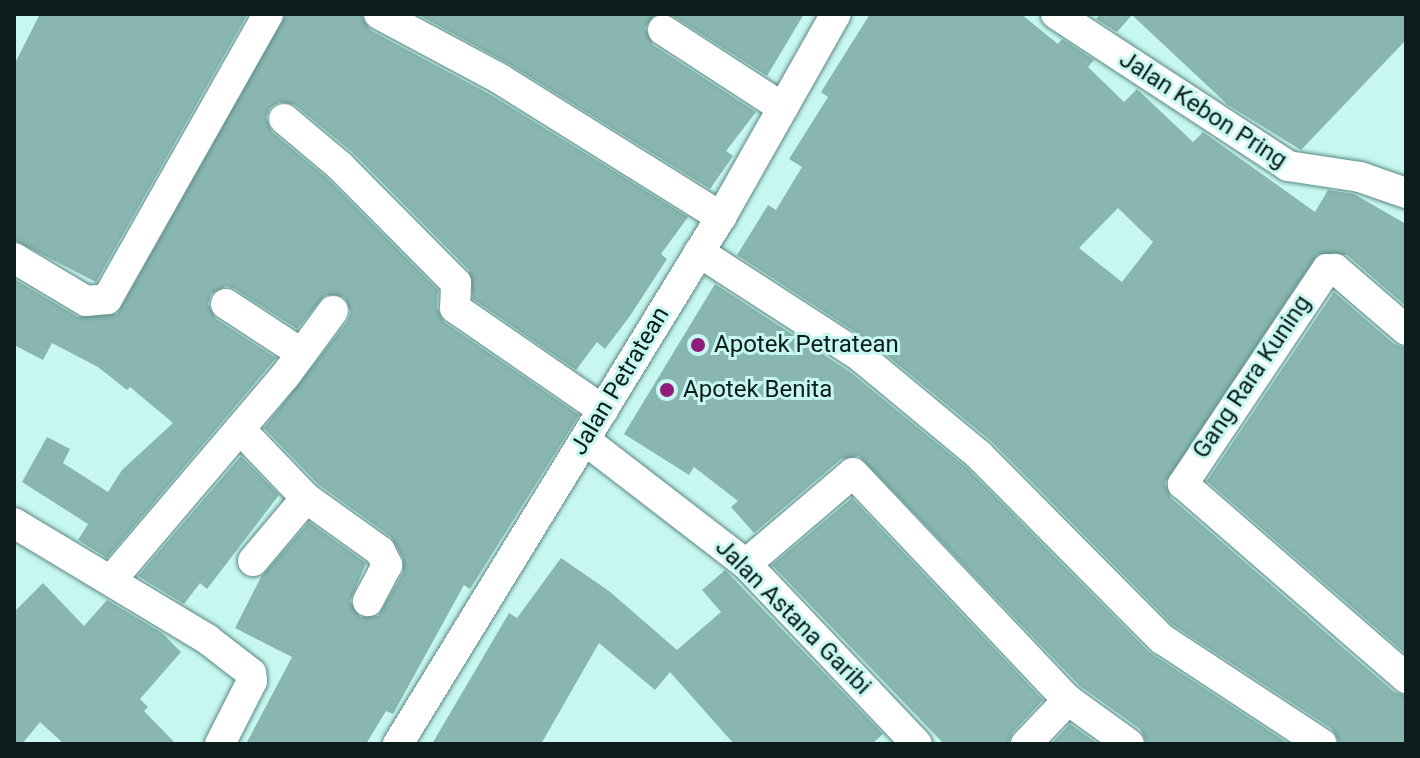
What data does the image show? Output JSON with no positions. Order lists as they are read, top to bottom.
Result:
{
  "streets": {
    "street": [
      "Jalan Kebon Pring",
      "Gang Rara Kuning",
      "Jalan Petratean",
      "Jalan Astana Garibi"
    ]
  },
  "crossings": [
    ["Jalan Petratean", "Jalan Astana Garibi"]
  ],
  "places": ["Apotek Petratean", "Apotek Benita"]
}
